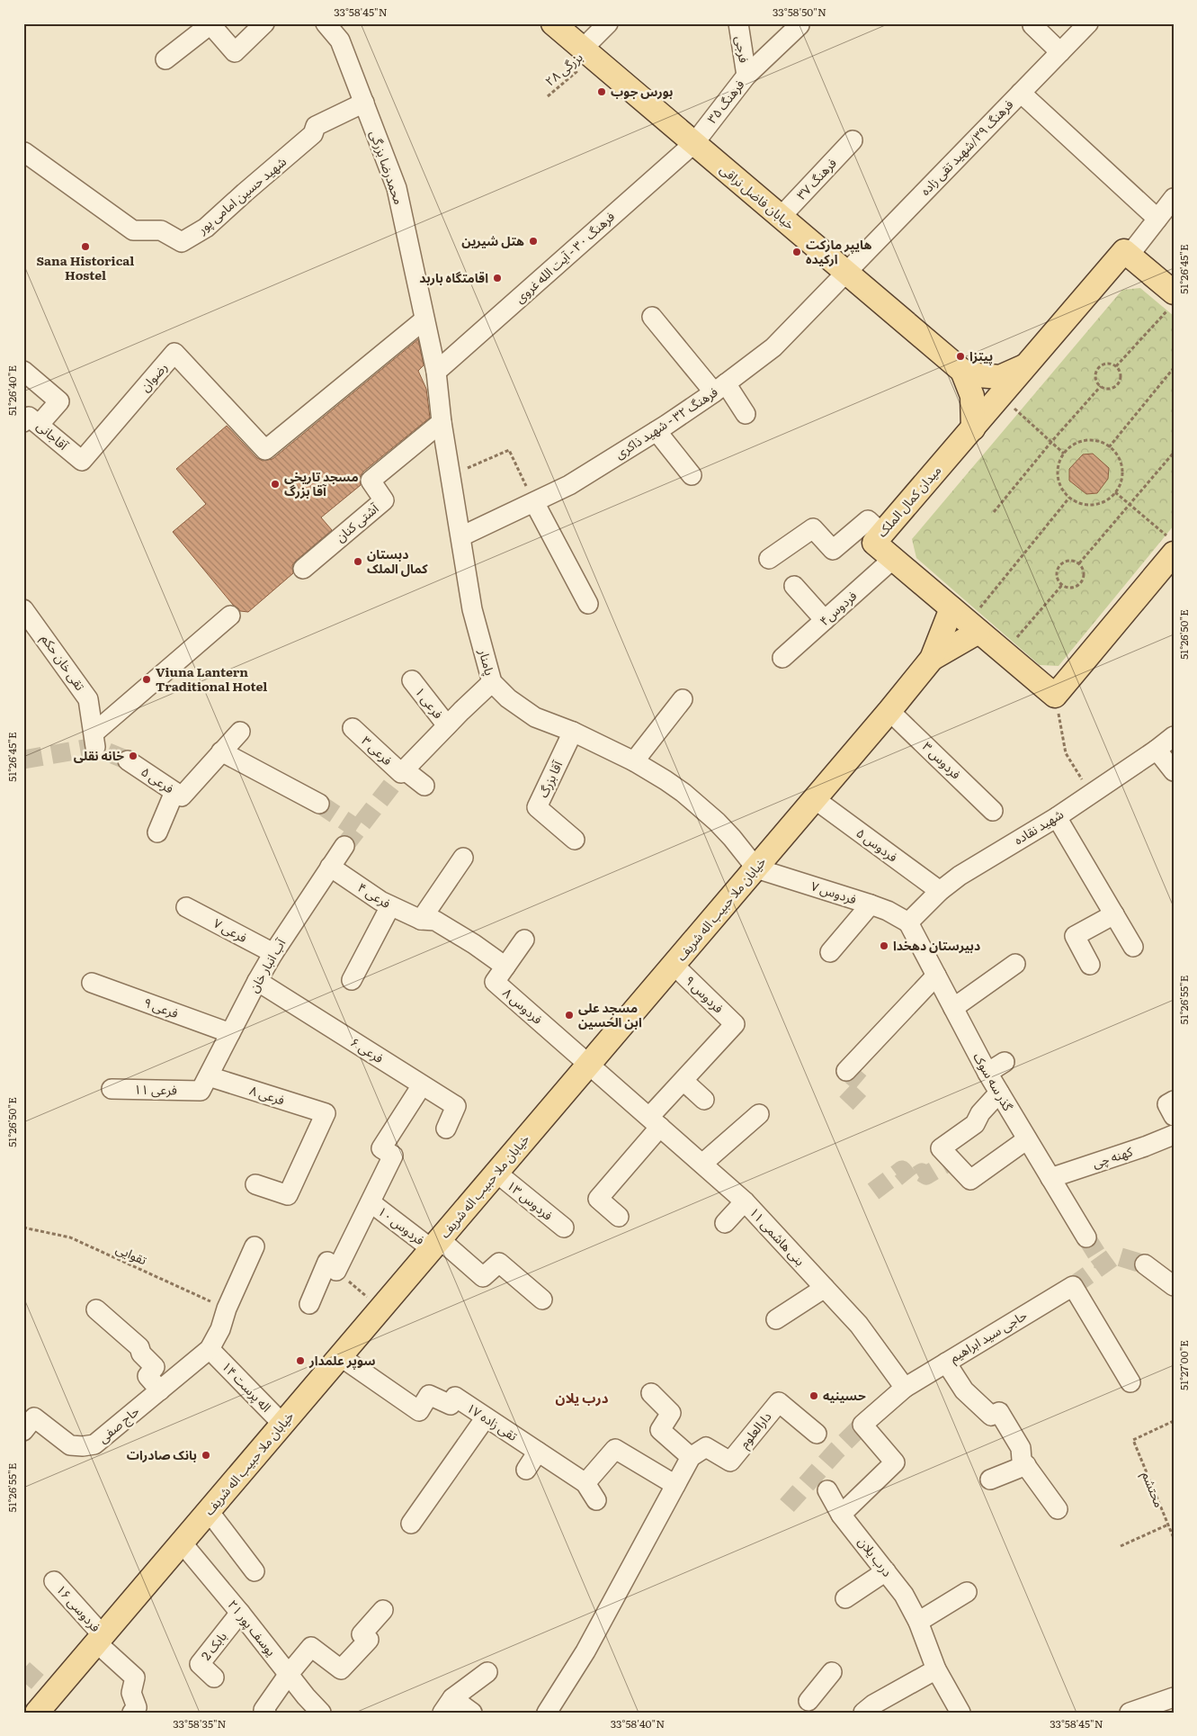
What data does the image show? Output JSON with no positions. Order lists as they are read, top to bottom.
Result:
{
  "streets": {
    "main road": ["خیابان فاضل نراقی", "میدان کمال الملک", "خیابان ملا حبیب اله شریف"],
    "street": [
      "فرجی",
      "فرهنگ ۳۵",
      "فرهنگ ۳۹/شهید تقی زاده",
      "محمدرضا بزرگی",
      "فرهنگ ۳۷",
      "شهید حسین امامی پور",
      "فرهنگ ۳۰ - آیت الله غروی",
      "رضوان",
      "فرهنگ ۳۲ - شهید ذاکری",
      "آقاجانی",
      "آشتی کنان",
      "فردوس۴",
      "تقی خان حکم",
      "پامنار",
      "فرعی ۱",
      "فرعی ۳",
      "فردوس ۳",
      "آقا بزرگ",
      "فرعی ۵",
      "شهید نقاده",
      "فردوس ۵",
      "فردوس ۷",
      "فرعی ۴",
      "فرعی ۷",
      "آب انبار خان",
      "فردوس ۹",
      "فردوس ۸",
      "فرعی ۹",
      "فرعی ۶",
      "گذر سه سوک",
      "فرعی ۱۱",
      "فرعی ۸",
      "کهنه چی",
      "فردوس ۱۳",
      "فردوس ۱۰",
      "بنی هاشمی ۱۱",
      "حاجی سید ابراهیم",
      "اله پرست ۱۴",
      "تقی زاده ۱۷",
      "حاج صفی",
      "دارالعلوم",
      "درب یلان",
      "فردوسی ۱۶",
      "یوسف پور ۲۱",
      "بابک 2"
    ],
    "path": ["بزرگی ۲۸", "تقوایی", "محتشم"]
  },
  "crossings": [
    ["فرجی", "فرهنگ ۳۵"],
    ["بزرگی ۲۸", "خیابان فاضل نراقی"],
    ["فرهنگ ۳۵", "خیابان فاضل نراقی"],
    ["فرهنگ ۳۵", "فرهنگ ۳۰ - آیت الله غروی"],
    ["فرهنگ ۳۹/شهید تقی زاده", "خیابان فاضل نراقی"],
    ["فرهنگ ۳۹/شهید تقی زاده", "فرهنگ ۳۲ - شهید ذاکری"],
    ["محمدرضا بزرگی", "شهید حسین امامی پور"],
    ["محمدرضا بزرگی", "رضوان"],
    ["محمدرضا بزرگی", "پامنار"],
    ["فرهنگ ۳۷", "خیابان فاضل نراقی"],
    ["خیابان فاضل نراقی", "فرهنگ ۳۰ - آیت الله غروی"],
    ["خیابان فاضل نراقی", "فرهنگ ۳۲ - شهید ذاکری"],
    ["خیابان فاضل نراقی", "میدان کمال الملک"],
    ["فرهنگ ۳۰ - آیت الله غروی", "پامنار"],
    ["رضوان", "آقاجانی"],
    ["رضوان", "پامنار"],
    ["فرهنگ ۳۲ - شهید ذاکری", "پامنار"],
    ["میدان کمال الملک", "فردوس۴"],
    ["میدان کمال الملک", "خیابان ملا حبیب اله شریف"],
    ["آشتی کنان", "پامنار"],
    ["پامنار", "آقا بزرگ"],
    ["پامنار", "فردوس ۷"],
    ["پامنار", "خیابان ملا حبیب اله شریف"],
    ["فردوس ۳", "خیابان ملا حبیب اله شریف"],
    ["شهید نقاده", "فردوس ۵"],
    ["شهید نقاده", "فردوس ۷"],
    ["شهید نقاده", "گذر سه سوک"],
    ["فردوس ۵", "خیابان ملا حبیب اله شریف"],
    ["فردوس ۷", "خیابان ملا حبیب اله شریف"],
    ["فردوس ۷", "گذر سه سوک"],
    ["فرعی ۴", "آب انبار خان"],
    ["فرعی ۴", "فردوس ۸"],
    ["خیابان ملا حبیب اله شریف", "فردوس ۹"],
    ["خیابان ملا حبیب اله شریف", "فردوس ۸"],
    ["خیابان ملا حبیب اله شریف", "فردوس ۱۳"],
    ["خیابان ملا حبیب اله شریف", "فردوس ۱۰"],
    ["خیابان ملا حبیب اله شریف", "بنی هاشمی ۱۱"],
    ["خیابان ملا حبیب اله شریف", "اله پرست ۱۴"],
    ["خیابان ملا حبیب اله شریف", "تقی زاده ۱۷"],
    ["خیابان ملا حبیب اله شریف", "فردوسی ۱۶"],
    ["خیابان ملا حبیب اله شریف", "یوسف پور ۲۱"],
    ["فرعی ۷", "آب انبار خان"],
    ["آب انبار خان", "فرعی ۹"],
    ["آب انبار خان", "فرعی ۶"],
    ["آب انبار خان", "فرعی ۱۱"],
    ["آب انبار خان", "فرعی ۸"],
    ["فردوس ۸", "بنی هاشمی ۱۱"],
    ["گذر سه سوک", "کهنه چی"],
    ["فرعی ۱۱", "فرعی ۸"],
    ["بنی هاشمی ۱۱", "حاجی سید ابراهیم"],
    ["اله پرست ۱۴", "حاج صفی"],
    ["یوسف پور ۲۱", "بابک 2"]
  ],
  "districts": ["درب یلان"],
  "places": [
    "بورس جوب",
    "هتل شیرین",
    "Sana Historical Hostel",
    "هایپر مارکت ارکیده",
    "اقامتگاه باربد",
    "پیتزا",
    "مسجد تاریخی آقا بزرگ",
    "دبستان کمال الملک",
    "Viuna Lantern Traditional Hotel",
    "خانه نقلی",
    "دبیرستان دهخدا",
    "مسجد علی ابن الحسین",
    "سوپر علمدار",
    "حسینیه",
    "بانک صادرات"
  ],
  "coordinates": [
    "33°58'45\"N",
    "33°58'50\"N",
    "51°26'45\"E",
    "51°26'40\"E",
    "51°26'50\"E",
    "51°26'55\"E",
    "51°27'00\"E",
    "33°58'35\"N",
    "33°58'40\"N"
  ]
}
